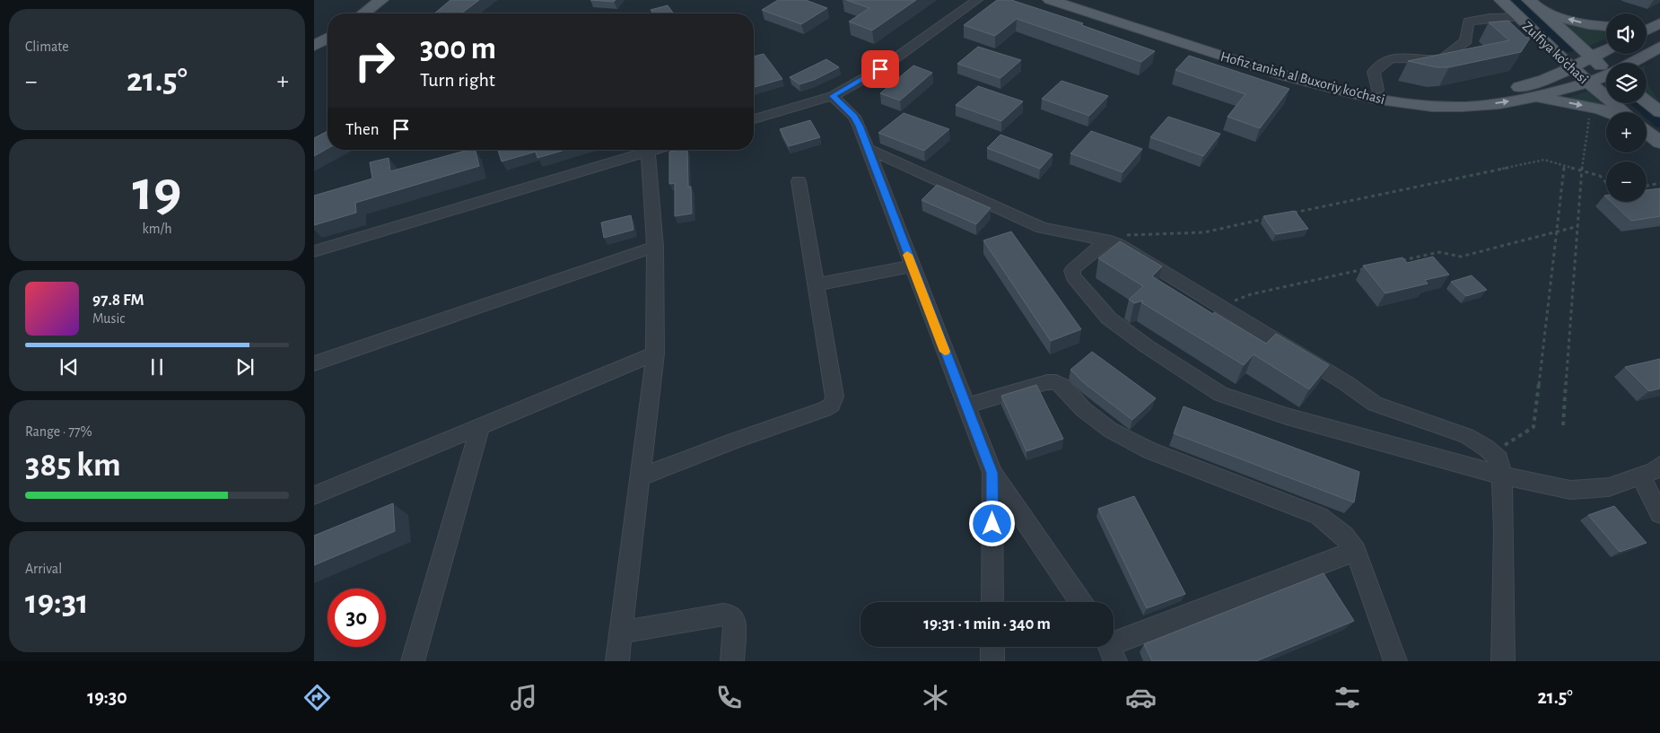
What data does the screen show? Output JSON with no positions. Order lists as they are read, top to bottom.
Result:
{
  "streets": {
    "main road": ["Zulfiya ko'chasi", "Hofiz tanish al Buxoriy ko'chasi"]
  },
  "crossings": [
    ["Zulfiya ko'chasi", "Hofiz tanish al Buxoriy ko'chasi"]
  ],
  "page": {
    "tile": [
      "Climate",
      ["19", "km/h"],
      ["Range · 77%", "385 km"],
      ["Arrival", "19:31"]
    ],
    "map_buttons": ["+", "−"],
    "turn": ["300 m", "Turn right"],
    "heat": ["−", "21.5°", "+"],
    "then": "Then",
    "song": ["97.8 FM", "Music"],
    "limit": "30",
    "trip": "19:31 · 1 min · 340 m",
    "tabs": ["19:30", "21.5°"]
  }
}
